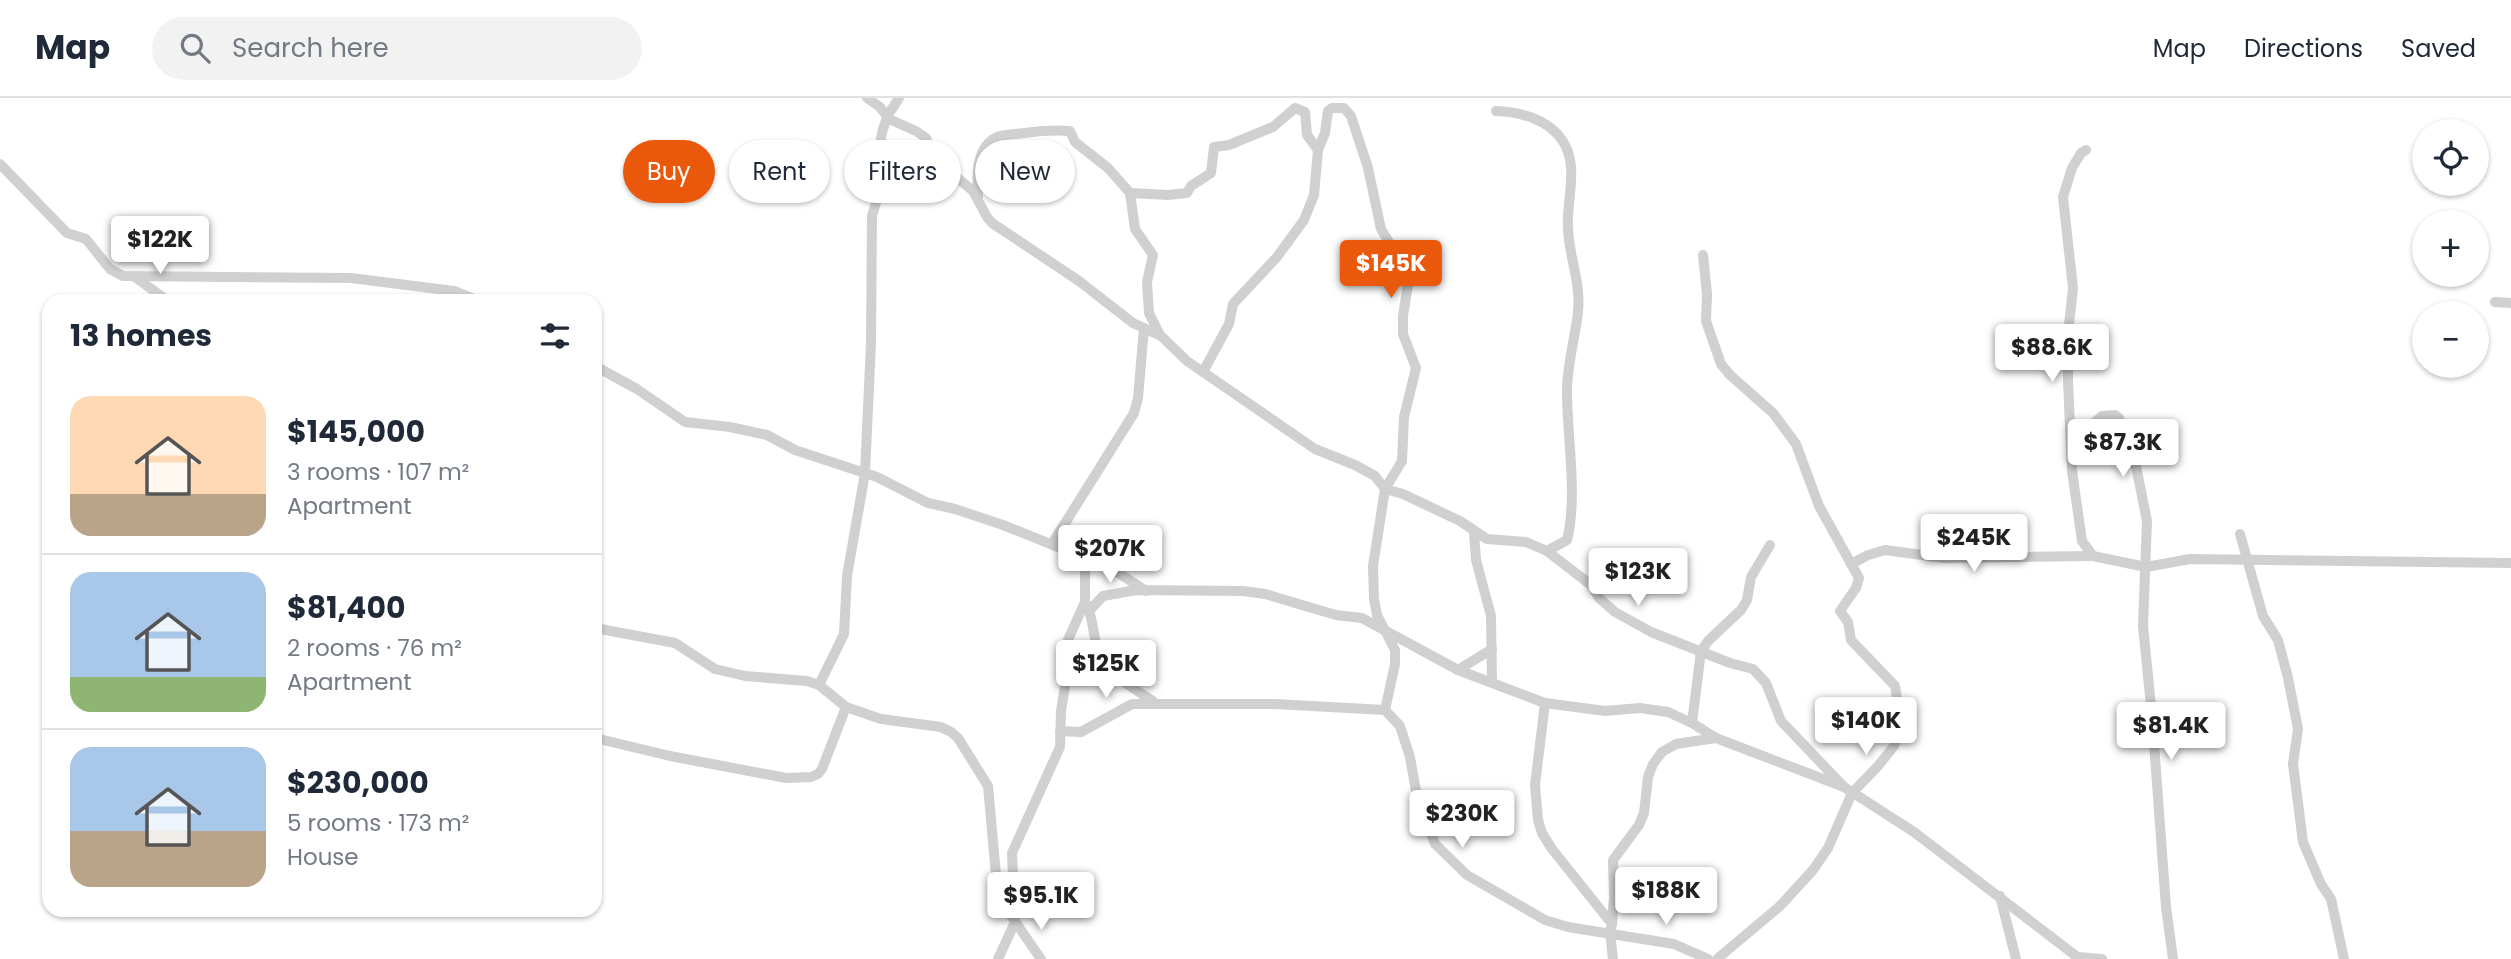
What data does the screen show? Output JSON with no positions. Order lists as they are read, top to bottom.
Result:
{
  "page": {
    "header": "Map",
    "search": "Search here",
    "nav": ["Map", "Directions", "Saved"],
    "map_buttons": ["+", "−"],
    "chip": [
      "Buy",
      "Rent",
      "Filters",
      "New"
    ],
    "price": [
      "$122K",
      "$145K",
      "$88.6K",
      "$87.3K",
      "$245K",
      "$207K",
      "$123K",
      "$125K",
      "$140K",
      "$81.4K",
      "$230K",
      "$188K",
      "$95.1K"
    ],
    "heading": "13 homes",
    "list": [
      {
        "name": "$145,000",
        "note": "3 rooms · 107 m² · Apartment"
      },
      {
        "name": "$81,400",
        "note": "2 rooms · 76 m² · Apartment"
      },
      {
        "name": "$230,000",
        "note": "5 rooms · 173 m² · House"
      }
    ]
  }
}
